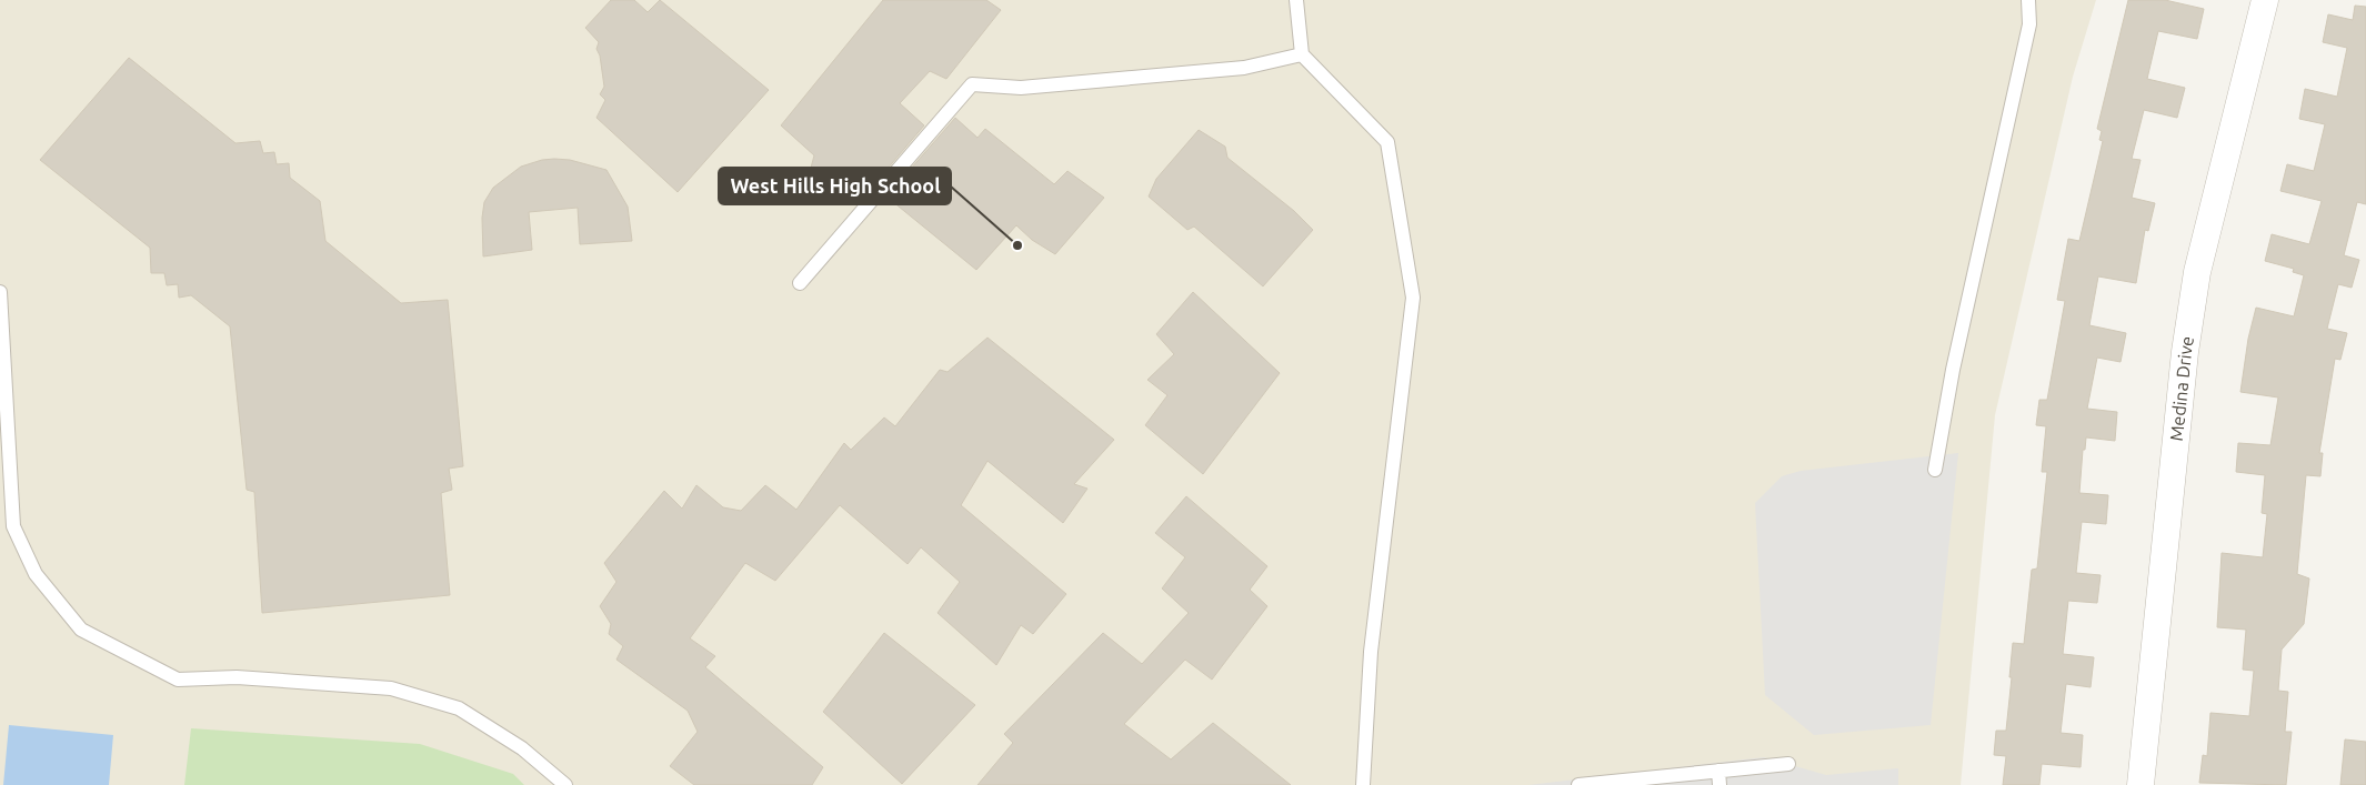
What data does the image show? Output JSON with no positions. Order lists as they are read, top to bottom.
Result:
{
  "streets": {
    "street": ["Medina Drive"]
  },
  "places": ["West Hills High School"]
}
